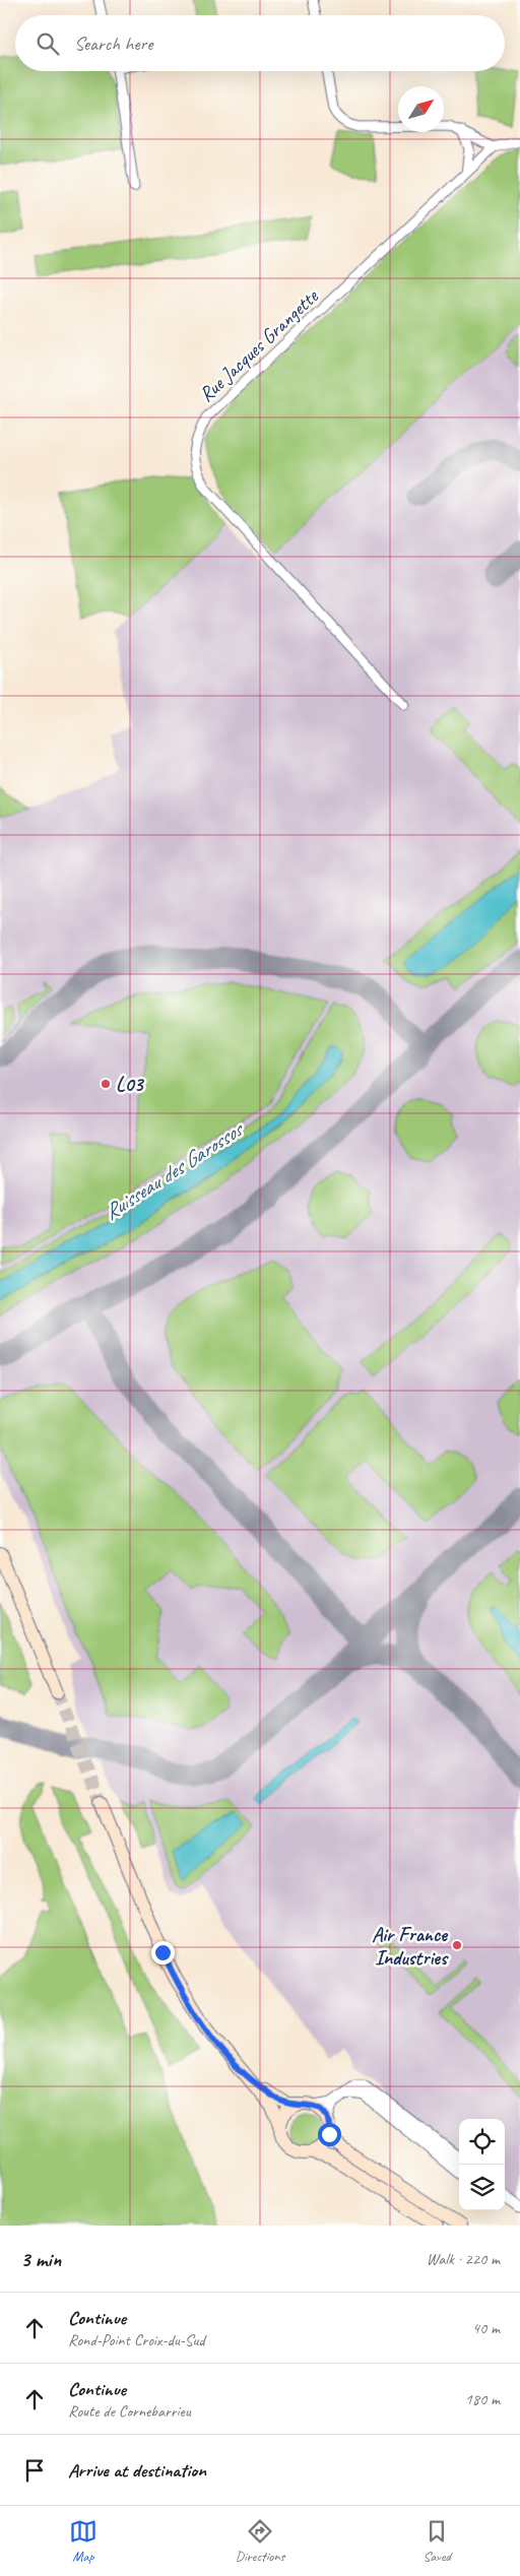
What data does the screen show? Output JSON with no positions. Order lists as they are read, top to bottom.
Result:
{
  "streets": {
    "street": ["Rue Jacques Grangette"]
  },
  "water": ["Ruisseau des Garossos"],
  "places": ["L03", "Air France Industries"],
  "north": "top right",
  "page": {
    "search": "Search here",
    "heading": ["3 min", "Walk · 220 m"],
    "list": [
      ["Continue", "Rond-Point Croix-du-Sud", "40 m"],
      ["Continue", "Route de Cornebarrieu", "180 m"],
      "Arrive at destination"
    ],
    "nav": ["Map", "Directions", "Saved"]
  }
}
